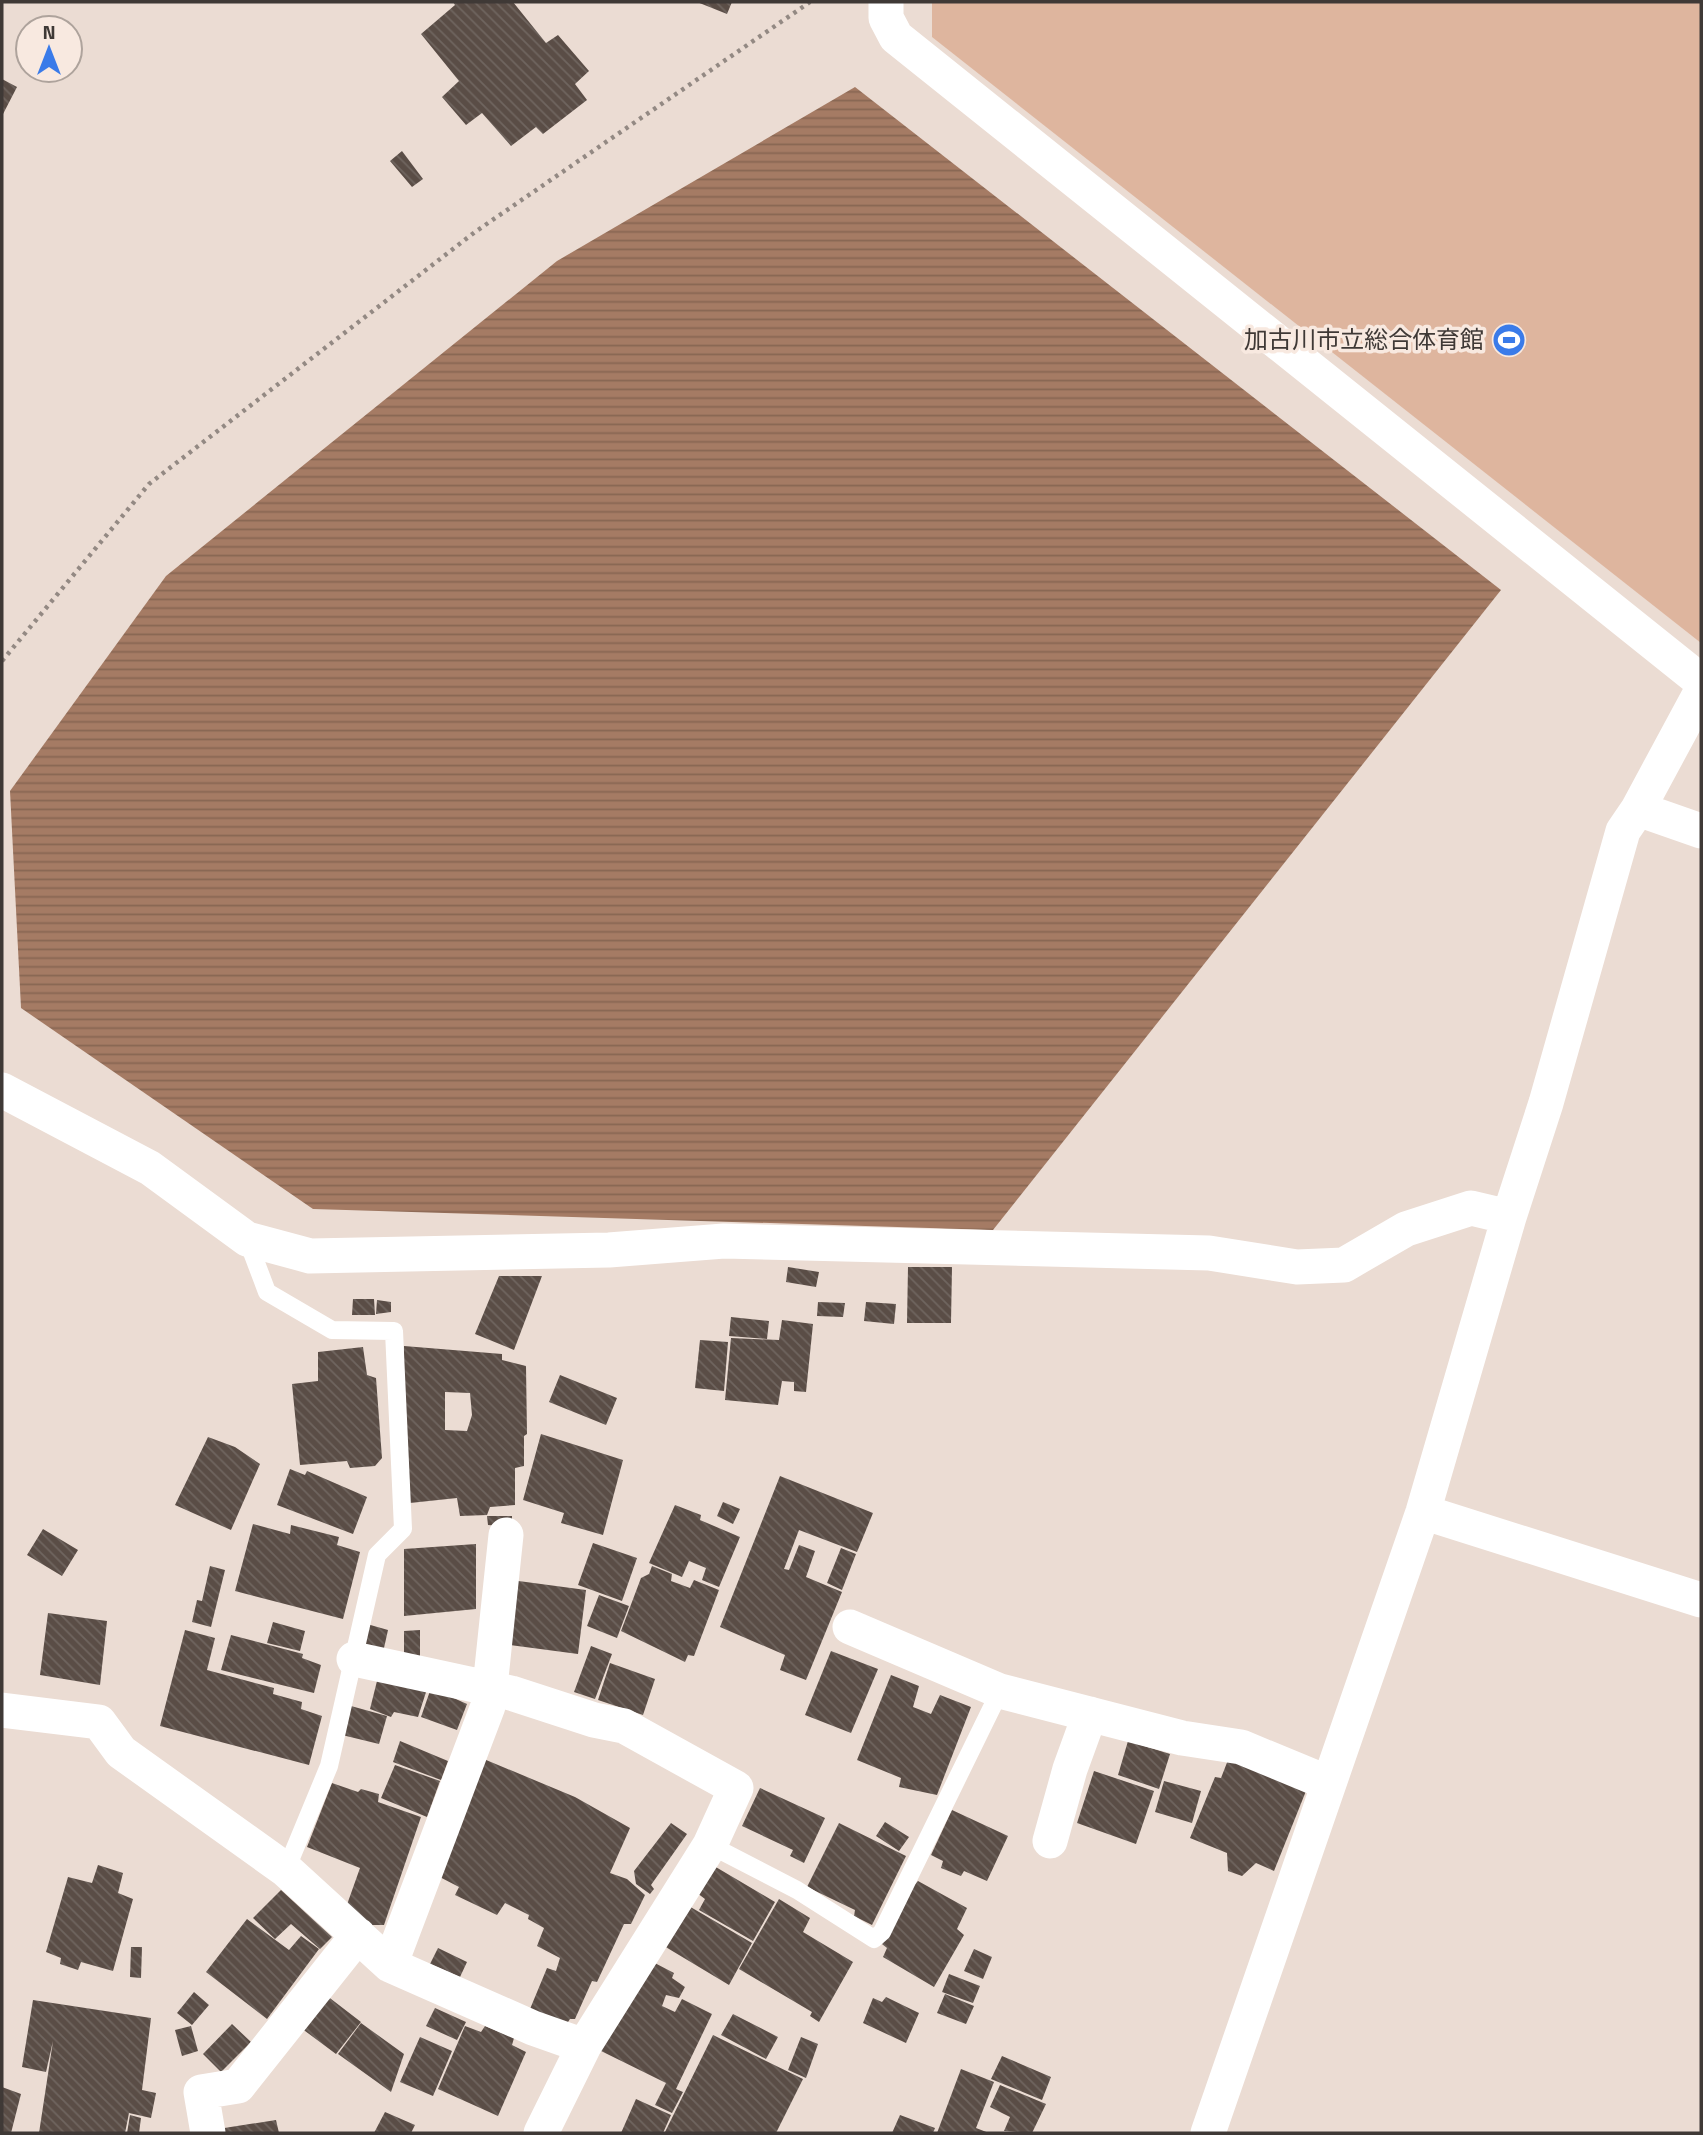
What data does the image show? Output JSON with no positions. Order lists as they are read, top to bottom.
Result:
{
  "places": {
    "sports": ["加古川市立総合体育館"]
  },
  "north": "top"
}
